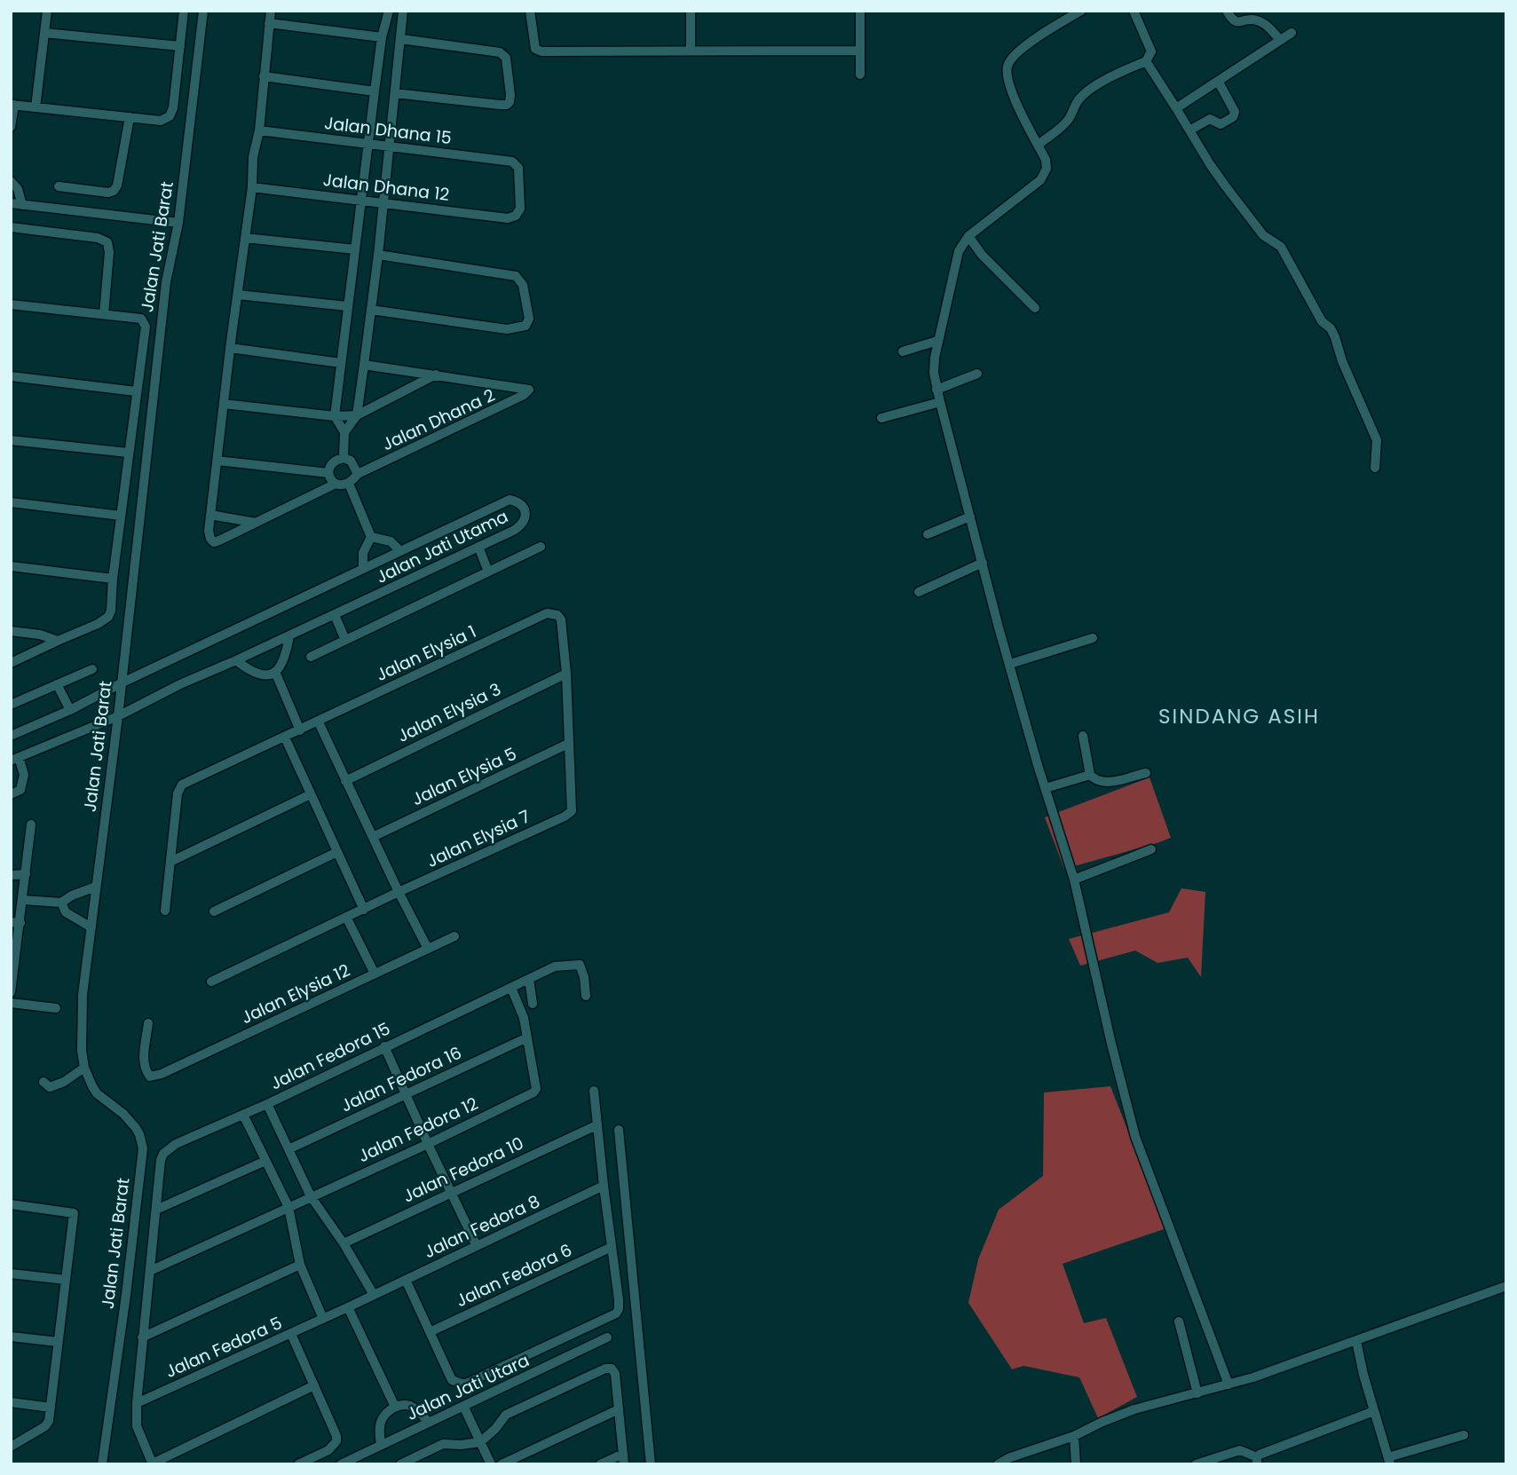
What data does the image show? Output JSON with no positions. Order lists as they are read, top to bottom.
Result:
{
  "streets": {
    "street": [
      "Jalan Dhana 15",
      "Jalan Dhana 12",
      "Jalan Jati Barat",
      "Jalan Dhana 2",
      "Jalan Jati Utama",
      "Jalan Elysia 1",
      "Jalan Elysia 3",
      "Jalan Elysia 5",
      "Jalan Elysia 7",
      "Jalan Elysia 12",
      "Jalan Fedora 15",
      "Jalan Fedora 16",
      "Jalan Fedora 12",
      "Jalan Fedora 10",
      "Jalan Fedora 8",
      "Jalan Fedora 6",
      "Jalan Fedora 5",
      "Jalan Jati Utara"
    ]
  },
  "crossings": [
    ["Jalan Dhana 15", "Jalan Dhana 12"],
    ["Jalan Jati Barat", "Jalan Jati Utama"],
    ["Jalan Elysia 1", "Jalan Elysia 3"],
    ["Jalan Elysia 5", "Jalan Elysia 7"],
    ["Jalan Fedora 16", "Jalan Fedora 12"],
    ["Jalan Fedora 8", "Jalan Fedora 5"]
  ],
  "districts": ["SINDANG ASIH"]
}
